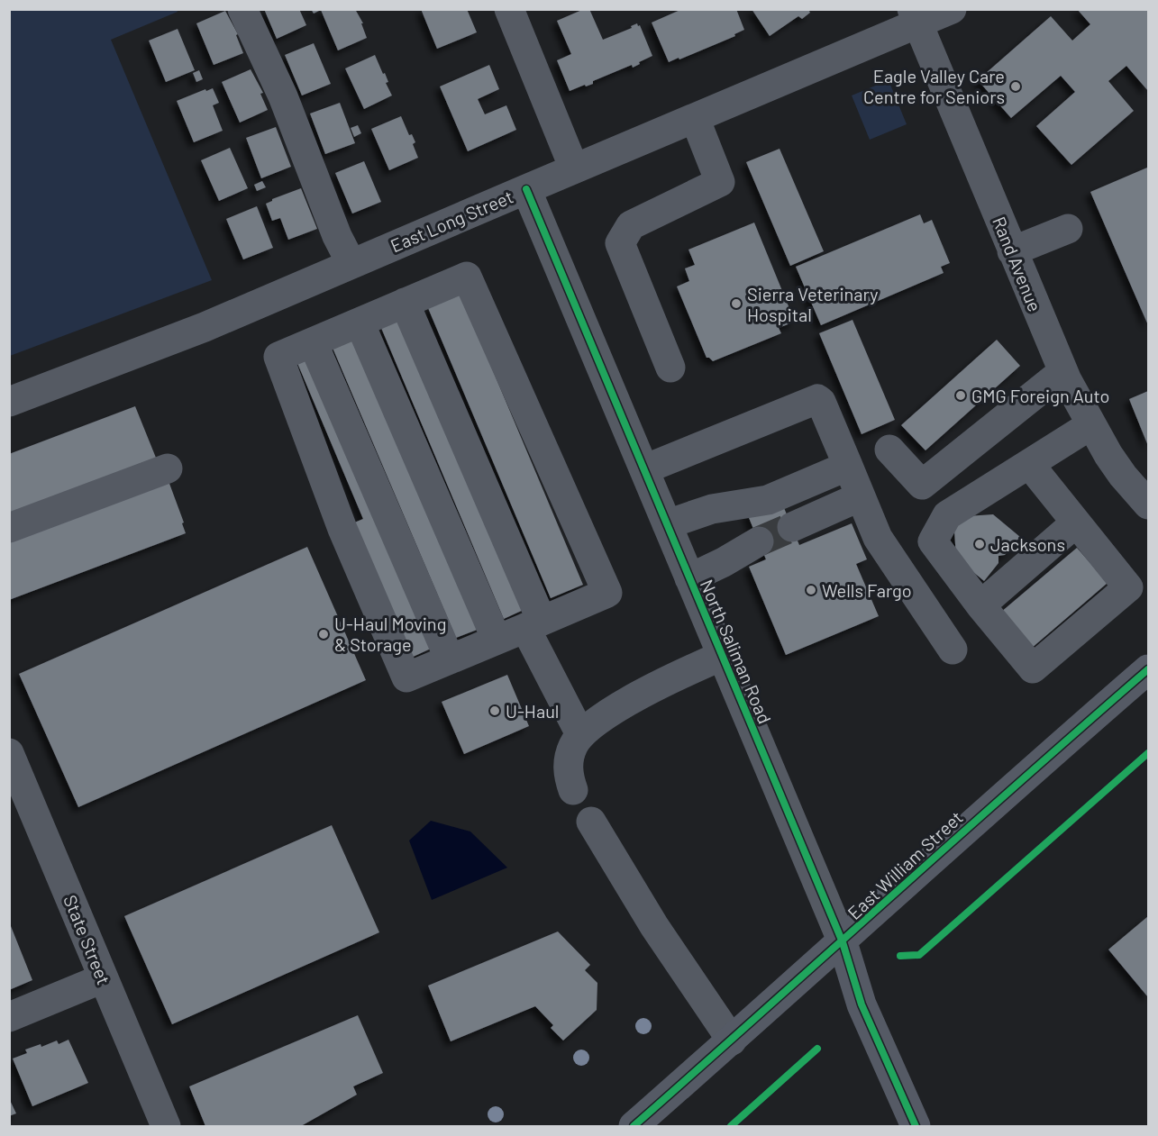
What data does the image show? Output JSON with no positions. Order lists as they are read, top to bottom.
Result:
{
  "streets": {
    "main road": ["North Saliman Road", "East William Street"],
    "street": ["East Long Street", "Rand Avenue", "State Street"]
  },
  "crossings": [
    ["East Long Street", "Rand Avenue"],
    ["East Long Street", "North Saliman Road"],
    ["North Saliman Road", "East William Street"]
  ],
  "places": [
    "Eagle Valley Care Centre for Seniors",
    "Sierra Veterinary Hospital",
    "GMG Foreign Auto",
    "Jacksons",
    "Wells Fargo",
    "U-Haul Moving & Storage",
    "U-Haul"
  ]
}
